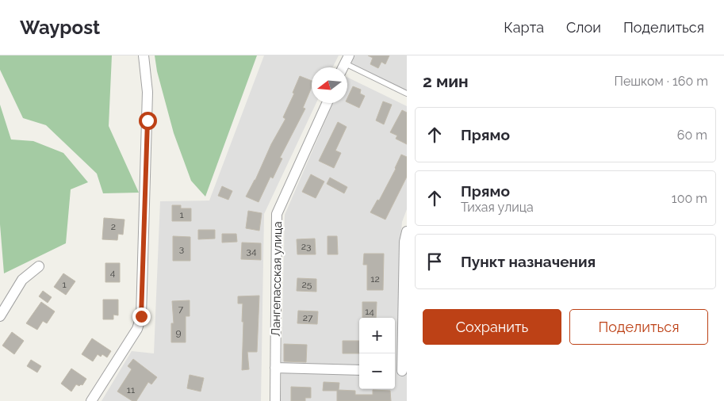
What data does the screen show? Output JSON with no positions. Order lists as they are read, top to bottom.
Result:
{
  "streets": {
    "street": ["Лангепасская улица"]
  },
  "house_numbers": [
    "1",
    "2",
    "23",
    "3",
    "34",
    "4",
    "12",
    "1",
    "25",
    "7",
    "14",
    "27",
    "9",
    "11"
  ],
  "north": "left",
  "page": {
    "header": "Waypost",
    "nav": ["Карта", "Слои", "Поделиться"],
    "heading": ["2 мин", "Пешком · 160 m"],
    "list": [
      ["Прямо", "60 m"],
      ["Прямо", "Тихая улица", "100 m"],
      "Пункт назначения"
    ],
    "buttons": ["Сохранить", "Поделиться"],
    "map_buttons": ["+", "−"]
  }
}
